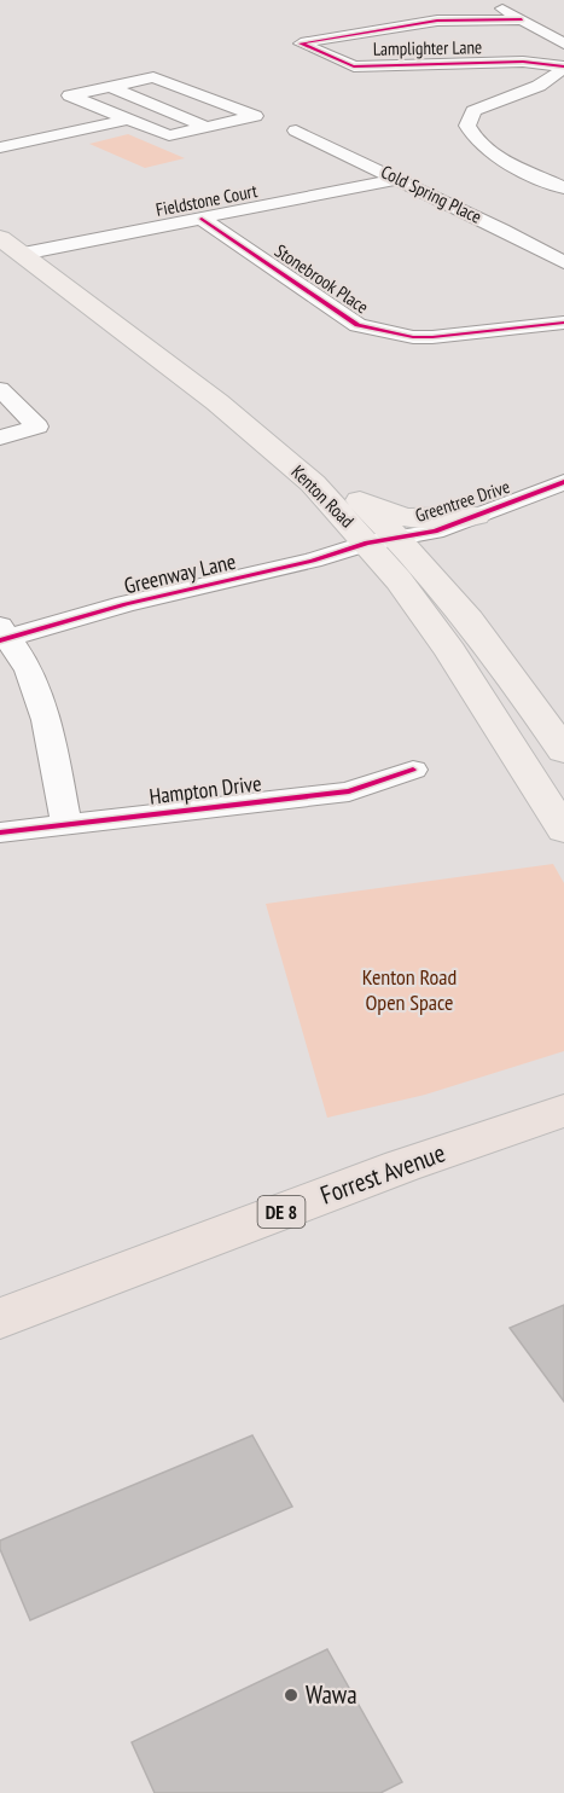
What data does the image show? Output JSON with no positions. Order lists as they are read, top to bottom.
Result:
{
  "streets": {
    "highway": ["Forrest Avenue", "DE 8"],
    "main road": ["Kenton Road"],
    "street": [
      "Lamplighter Lane",
      "Cold Spring Place",
      "Fieldstone Court",
      "Stonebrook Place",
      "Greentree Drive",
      "Greenway Lane",
      "Hampton Drive"
    ]
  },
  "crossings": [
    ["Cold Spring Place", "Fieldstone Court"],
    ["Fieldstone Court", "Stonebrook Place"],
    ["Fieldstone Court", "Kenton Road"],
    ["Kenton Road", "Greentree Drive"],
    ["Kenton Road", "Greenway Lane"],
    ["Greentree Drive", "Greenway Lane"]
  ],
  "parks": ["Kenton Road Open Space"],
  "places": ["Wawa"]
}
